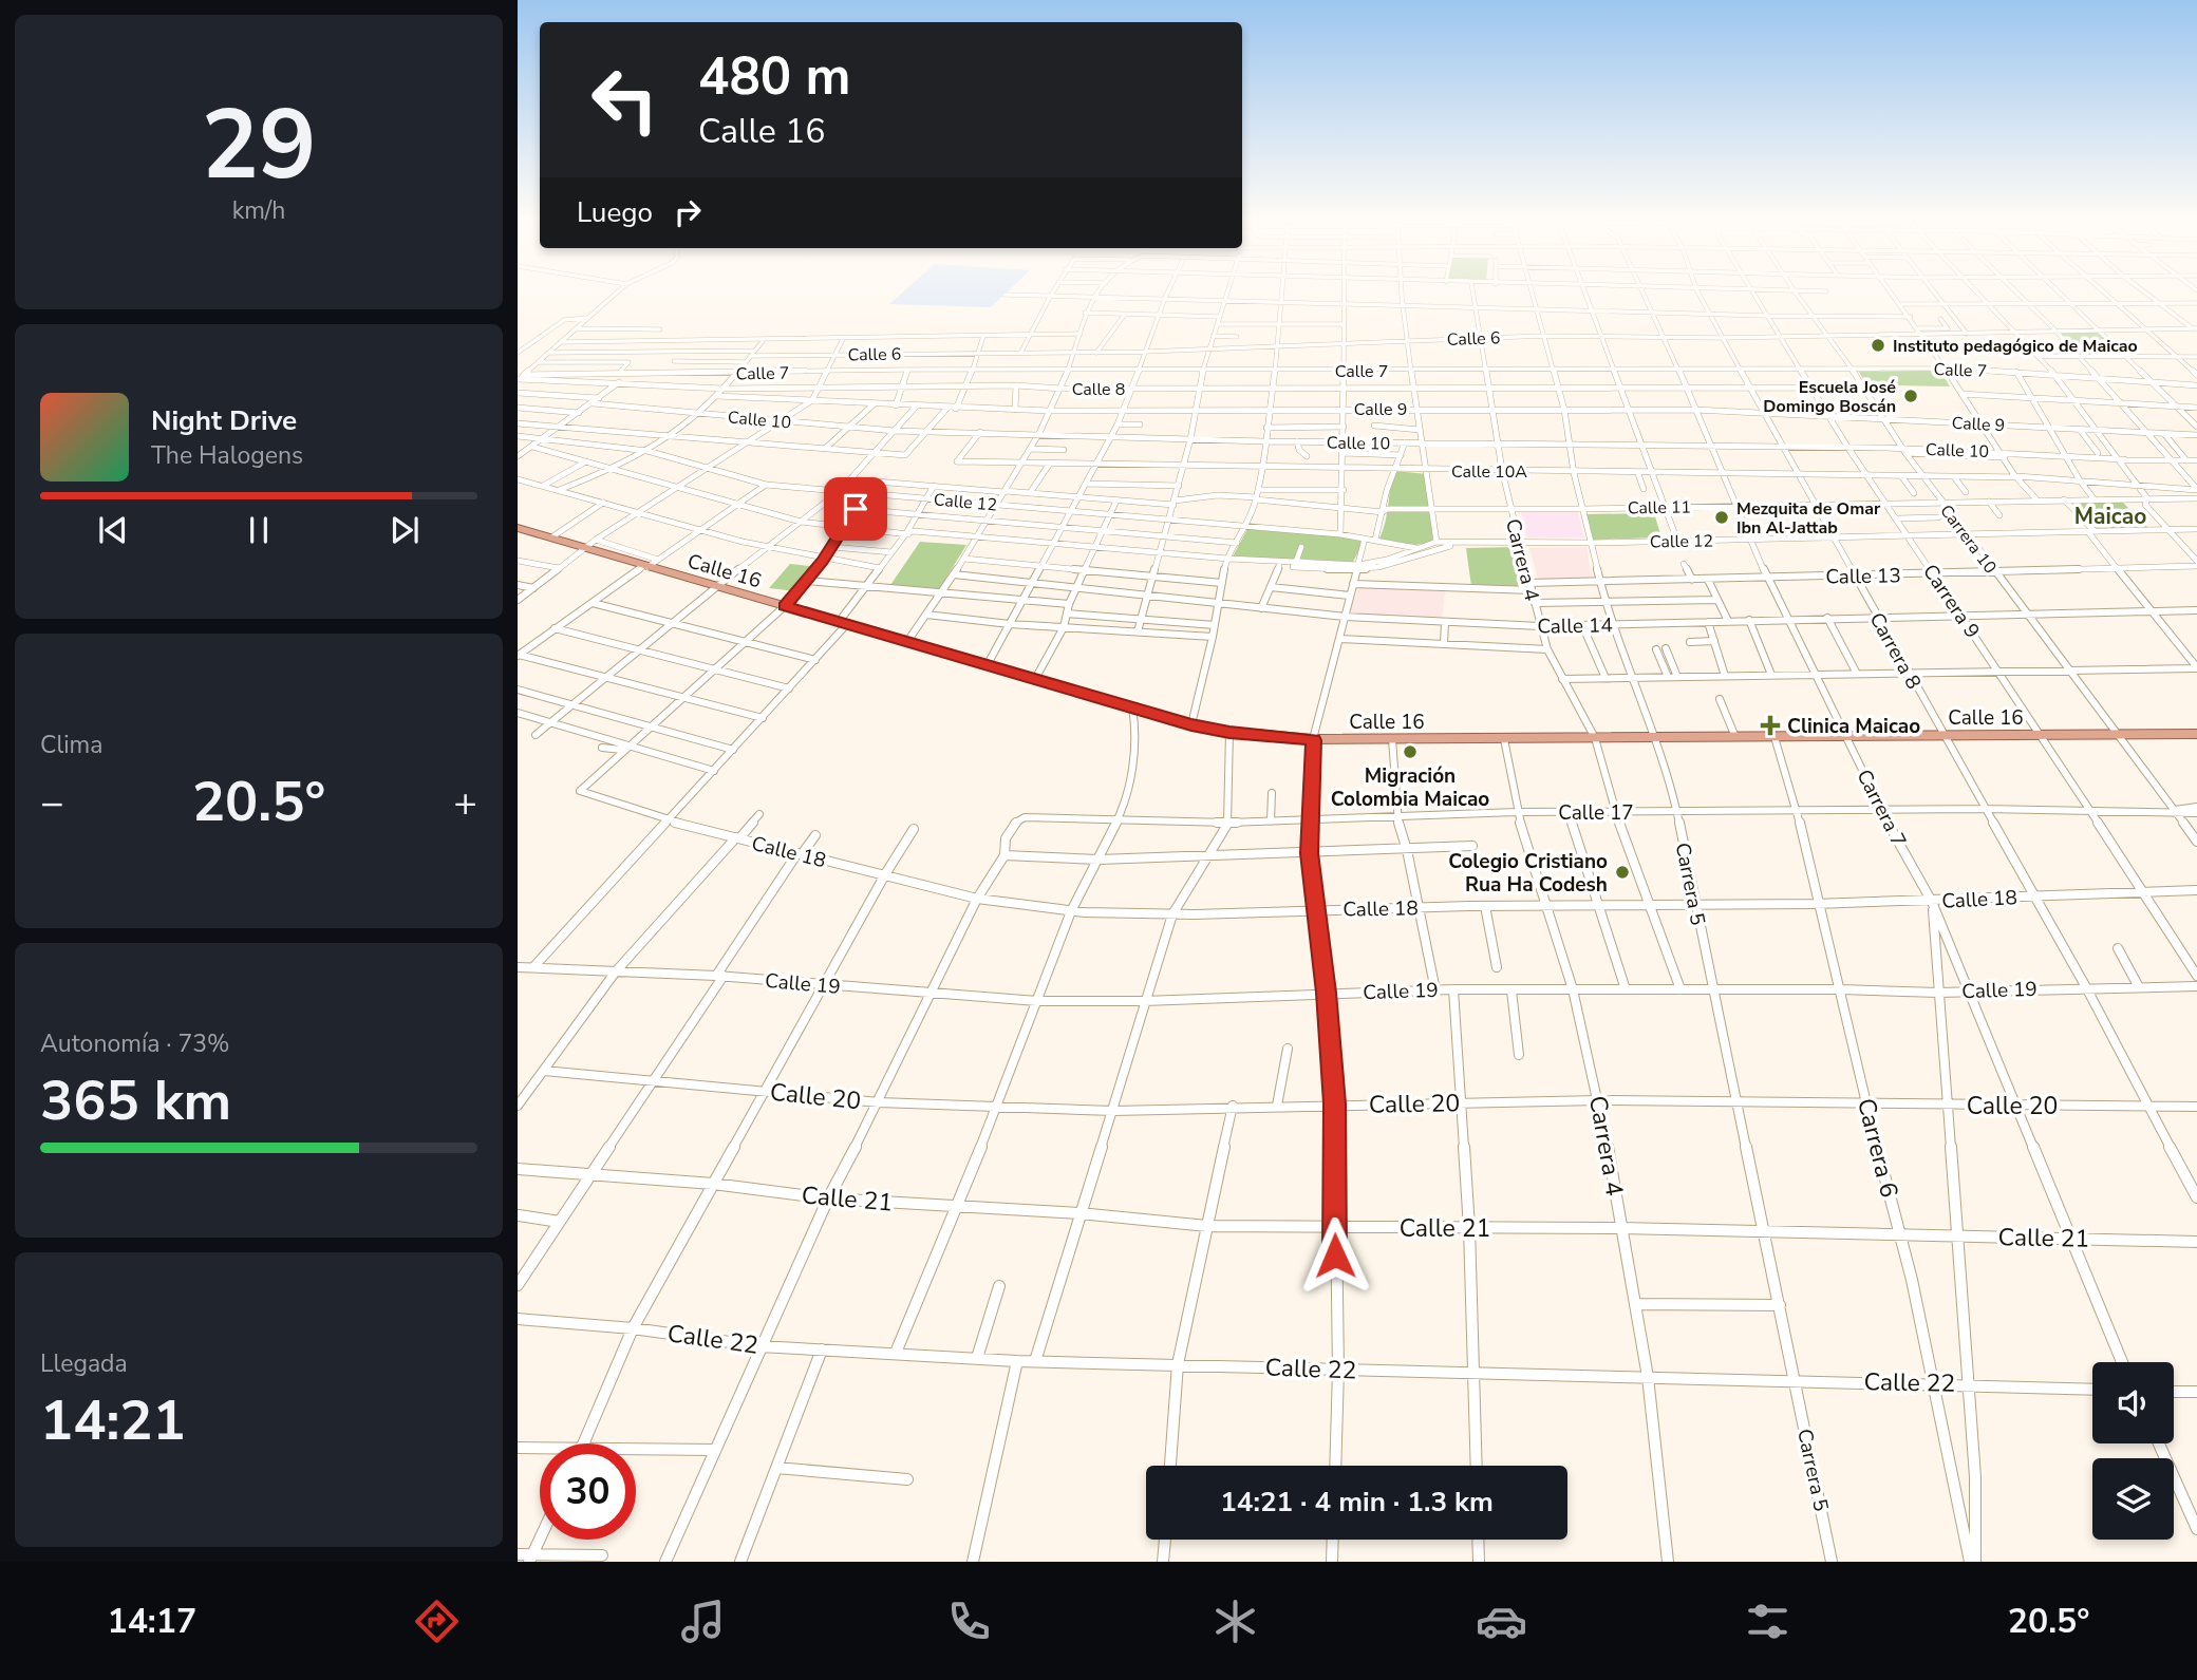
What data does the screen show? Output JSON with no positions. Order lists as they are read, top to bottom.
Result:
{
  "streets": {
    "highway": ["Calle 16"],
    "street": [
      "Calle 6",
      "Calle 7",
      "Calle 8",
      "Calle 9",
      "Calle 10",
      "Calle 10A",
      "Calle 12",
      "Calle 11",
      "Carrera 10",
      "Carrera 4",
      "Calle 13",
      "Carrera 9",
      "Calle 14",
      "Carrera 8",
      "Carrera 7",
      "Calle 17",
      "Calle 18",
      "Carrera 5",
      "Calle 19",
      "Calle 20",
      "Carrera 6",
      "Calle 21",
      "Calle 22"
    ]
  },
  "crossings": [
    ["Calle 6", "Carrera 10"],
    ["Calle 6", "Carrera 4"],
    ["Calle 6", "Carrera 9"],
    ["Calle 6", "Carrera 8"],
    ["Calle 6", "Carrera 7"],
    ["Calle 6", "Carrera 5"],
    ["Calle 7", "Calle 8"],
    ["Calle 7", "Carrera 10"],
    ["Calle 7", "Carrera 4"],
    ["Calle 7", "Carrera 9"],
    ["Calle 7", "Carrera 8"],
    ["Calle 7", "Carrera 7"],
    ["Calle 7", "Carrera 5"],
    ["Calle 8", "Carrera 10"],
    ["Calle 8", "Carrera 4"],
    ["Calle 8", "Carrera 9"],
    ["Calle 8", "Carrera 8"],
    ["Calle 8", "Carrera 7"],
    ["Calle 8", "Carrera 5"],
    ["Calle 9", "Carrera 10"],
    ["Calle 9", "Carrera 4"],
    ["Calle 9", "Carrera 9"],
    ["Calle 9", "Carrera 8"],
    ["Calle 9", "Carrera 7"],
    ["Calle 9", "Carrera 5"],
    ["Calle 10", "Calle 10A"],
    ["Calle 10", "Carrera 10"],
    ["Calle 10", "Carrera 4"],
    ["Calle 10", "Carrera 9"],
    ["Calle 10", "Carrera 8"],
    ["Calle 10", "Carrera 7"],
    ["Calle 10", "Carrera 5"],
    ["Calle 10A", "Carrera 10"],
    ["Calle 10A", "Carrera 4"],
    ["Calle 10A", "Carrera 9"],
    ["Calle 10A", "Carrera 8"],
    ["Calle 10A", "Carrera 7"],
    ["Calle 10A", "Carrera 5"],
    ["Calle 12", "Carrera 10"],
    ["Calle 12", "Carrera 4"],
    ["Calle 12", "Carrera 9"],
    ["Calle 12", "Carrera 8"],
    ["Calle 12", "Carrera 7"],
    ["Calle 12", "Carrera 5"],
    ["Calle 11", "Carrera 10"],
    ["Calle 11", "Carrera 4"],
    ["Calle 11", "Carrera 9"],
    ["Calle 11", "Carrera 8"],
    ["Calle 11", "Carrera 7"],
    ["Calle 11", "Carrera 5"],
    ["Carrera 10", "Calle 16"],
    ["Carrera 10", "Calle 13"],
    ["Carrera 10", "Calle 14"],
    ["Carrera 10", "Calle 17"],
    ["Carrera 4", "Calle 16"],
    ["Carrera 4", "Calle 13"],
    ["Carrera 4", "Calle 14"],
    ["Carrera 4", "Calle 17"],
    ["Carrera 4", "Calle 18"],
    ["Carrera 4", "Calle 19"],
    ["Carrera 4", "Calle 20"],
    ["Carrera 4", "Calle 21"],
    ["Carrera 4", "Calle 22"],
    ["Calle 16", "Carrera 9"],
    ["Calle 16", "Carrera 8"],
    ["Calle 16", "Carrera 7"],
    ["Calle 16", "Carrera 5"],
    ["Calle 16", "Carrera 6"],
    ["Calle 13", "Carrera 9"],
    ["Calle 13", "Carrera 8"],
    ["Calle 13", "Carrera 7"],
    ["Calle 13", "Carrera 5"],
    ["Carrera 9", "Calle 14"],
    ["Carrera 9", "Calle 17"],
    ["Carrera 9", "Calle 18"],
    ["Calle 14", "Carrera 8"],
    ["Calle 14", "Carrera 7"],
    ["Calle 14", "Carrera 5"],
    ["Carrera 8", "Calle 17"],
    ["Carrera 8", "Calle 18"],
    ["Carrera 8", "Calle 19"],
    ["Carrera 8", "Calle 20"],
    ["Carrera 7", "Calle 17"],
    ["Carrera 7", "Calle 18"],
    ["Carrera 7", "Calle 19"],
    ["Carrera 7", "Calle 20"],
    ["Carrera 7", "Calle 21"],
    ["Calle 17", "Carrera 5"],
    ["Calle 17", "Carrera 6"],
    ["Calle 18", "Carrera 5"],
    ["Calle 18", "Carrera 6"],
    ["Carrera 5", "Calle 19"],
    ["Carrera 5", "Calle 20"],
    ["Carrera 5", "Calle 21"],
    ["Carrera 5", "Calle 22"],
    ["Calle 19", "Carrera 6"],
    ["Calle 20", "Carrera 6"],
    ["Carrera 6", "Calle 21"],
    ["Carrera 6", "Calle 22"]
  ],
  "districts": ["Maicao"],
  "places": {
    "other": [
      "Instituto pedagógico de Maicao",
      "Escuela José Domingo Boscán",
      "Mezquita de Omar Ibn Al-Jattab",
      "Migración Colombia Maicao",
      "Colegio Cristiano Rua Ha Codesh"
    ],
    "health": ["Clinica Maicao"]
  },
  "page": {
    "tile": [
      ["29", "km/h"],
      "Clima",
      ["Autonomía · 73%", "365 km"],
      ["Llegada", "14:21"]
    ],
    "turn": ["480 m", "Calle 16"],
    "then": "Luego",
    "song": ["Night Drive", "The Halogens"],
    "heat": ["−", "20.5°", "+"],
    "limit": "30",
    "trip": "14:21 · 4 min · 1.3 km",
    "tabs": ["14:17", "20.5°"]
  }
}
